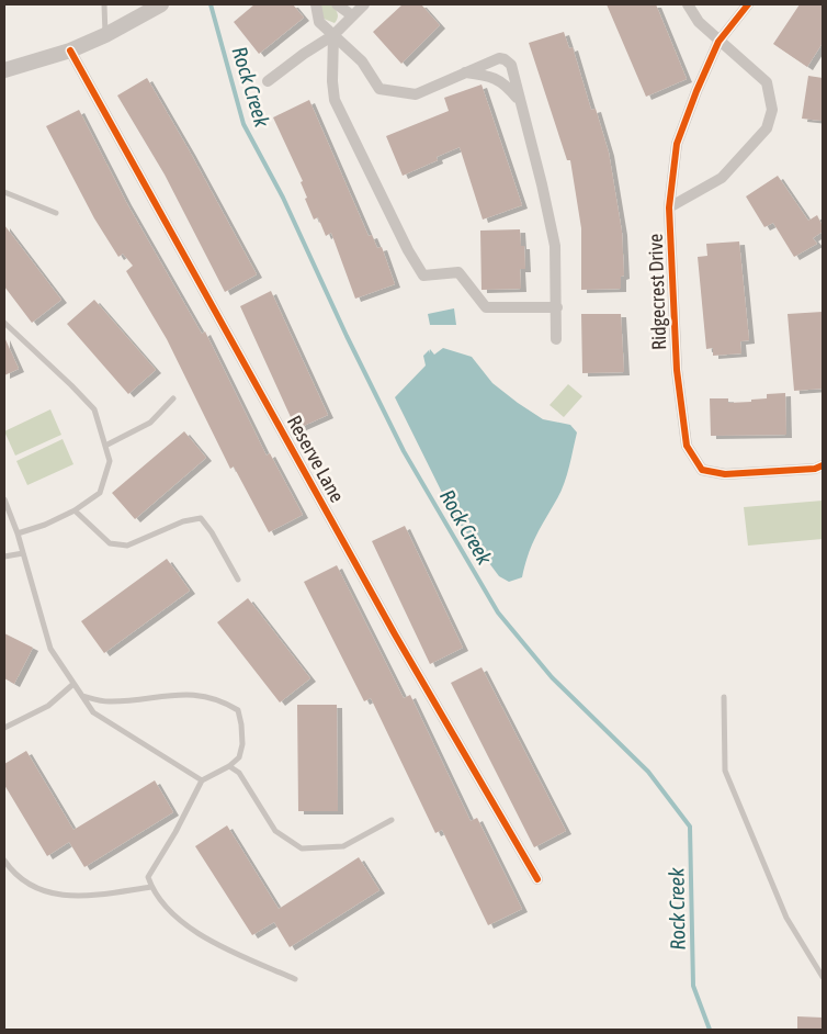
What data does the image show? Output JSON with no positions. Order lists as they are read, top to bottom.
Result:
{
  "streets": {
    "street": ["Ridgecrest Drive", "Reserve Lane"]
  },
  "water": ["Rock Creek"]
}
